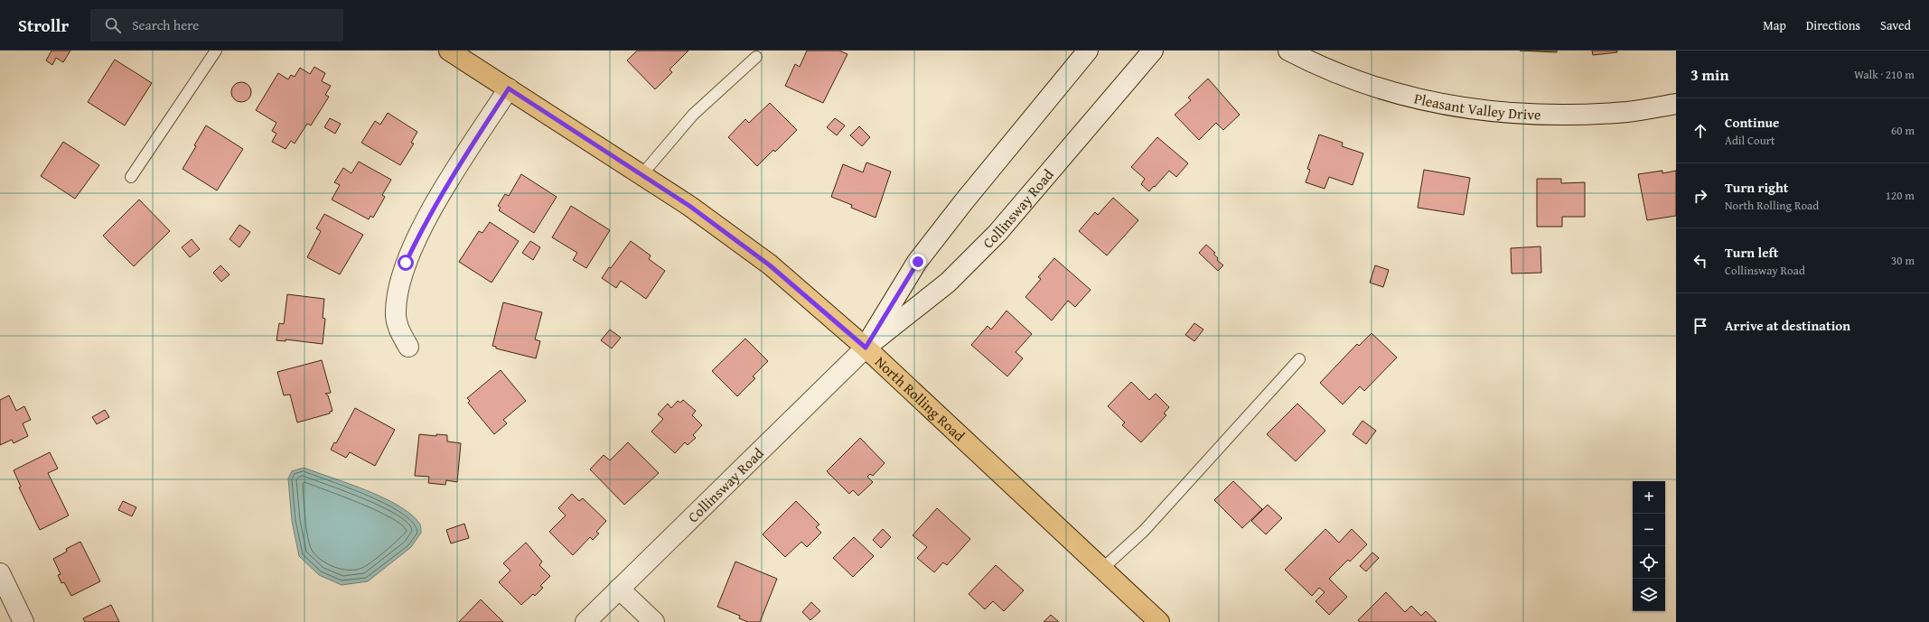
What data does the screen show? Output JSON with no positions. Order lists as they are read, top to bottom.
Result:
{
  "streets": {
    "main road": ["North Rolling Road"],
    "street": ["Pleasant Valley Drive", "Collinsway Road"]
  },
  "crossings": [
    ["Collinsway Road", "North Rolling Road"]
  ],
  "page": {
    "header": "Strollr",
    "search": "Search here",
    "nav": ["Map", "Directions", "Saved"],
    "heading": ["3 min", "Walk · 210 m"],
    "list": [
      ["Continue", "Adil Court", "60 m"],
      ["Turn right", "North Rolling Road", "120 m"],
      ["Turn left", "Collinsway Road", "30 m"],
      "Arrive at destination"
    ],
    "map_buttons": ["+", "−"]
  }
}
